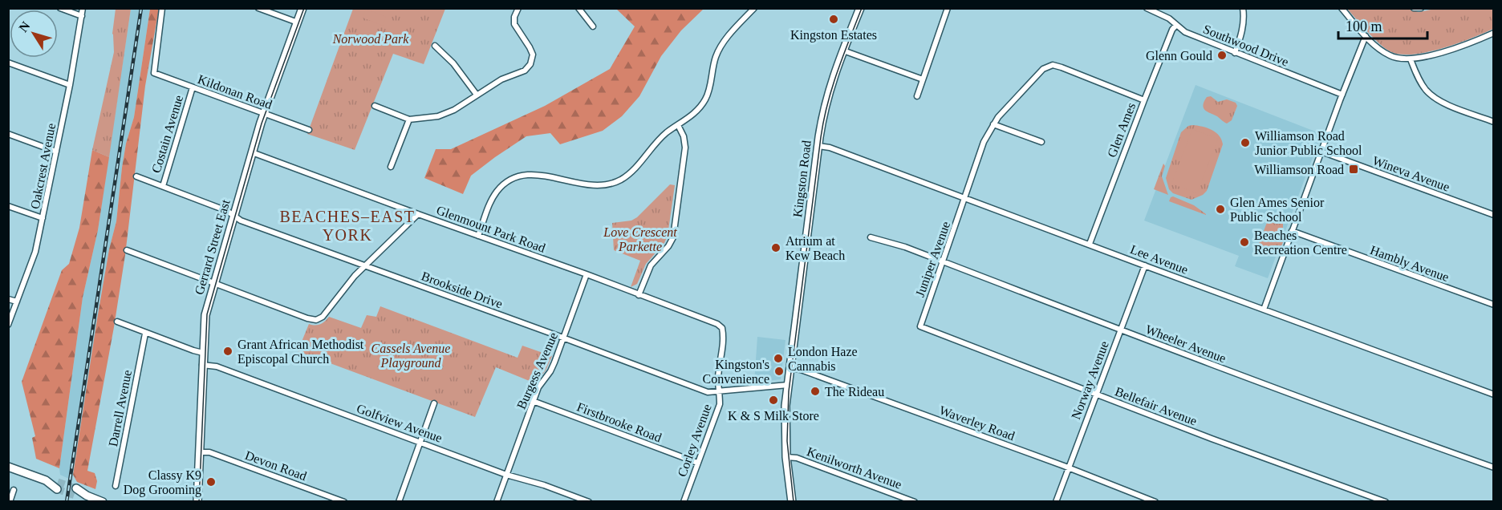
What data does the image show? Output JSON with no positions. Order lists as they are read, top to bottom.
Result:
{
  "streets": {
    "main road": ["Kingston Road", "Gerrard Street East"],
    "street": [
      "Southwood Drive",
      "Kildonan Road",
      "Glen Ames",
      "Costain Avenue",
      "Oakcrest Avenue",
      "Wineva Avenue",
      "Glenmount Park Road",
      "Juniper Avenue",
      "Lee Avenue",
      "Hambly Avenue",
      "Brookside Drive",
      "Wheeler Avenue",
      "Burgess Avenue",
      "Norway Avenue",
      "Bellefair Avenue",
      "Darrell Avenue",
      "Firstbrooke Road",
      "Golfview Avenue",
      "Waverley Road",
      "Corley Avenue",
      "Devon Road",
      "Kenilworth Avenue"
    ]
  },
  "crossings": [
    ["Southwood Drive", "Glen Ames"],
    ["Kildonan Road", "Costain Avenue"],
    ["Kildonan Road", "Gerrard Street East"],
    ["Glen Ames", "Juniper Avenue"],
    ["Glen Ames", "Lee Avenue"],
    ["Costain Avenue", "Brookside Drive"],
    ["Kingston Road", "Lee Avenue"],
    ["Kingston Road", "Brookside Drive"],
    ["Kingston Road", "Waverley Road"],
    ["Kingston Road", "Kenilworth Avenue"],
    ["Glenmount Park Road", "Gerrard Street East"],
    ["Glenmount Park Road", "Burgess Avenue"],
    ["Glenmount Park Road", "Corley Avenue"],
    ["Gerrard Street East", "Brookside Drive"],
    ["Gerrard Street East", "Golfview Avenue"],
    ["Gerrard Street East", "Devon Road"],
    ["Juniper Avenue", "Lee Avenue"],
    ["Juniper Avenue", "Wheeler Avenue"],
    ["Juniper Avenue", "Bellefair Avenue"],
    ["Lee Avenue", "Norway Avenue"],
    ["Brookside Drive", "Burgess Avenue"],
    ["Brookside Drive", "Corley Avenue"],
    ["Wheeler Avenue", "Norway Avenue"],
    ["Burgess Avenue", "Firstbrooke Road"],
    ["Burgess Avenue", "Golfview Avenue"],
    ["Norway Avenue", "Bellefair Avenue"],
    ["Norway Avenue", "Waverley Road"],
    ["Firstbrooke Road", "Corley Avenue"]
  ],
  "districts": ["BEACHES–EAST YORK"],
  "parks": ["Norwood Park", "Love Crescent Parkette", "Cassels Avenue Playground"],
  "places": {
    "other": [
      "Kingston Estates",
      "Glenn Gould",
      "Williamson Road Junior Public School",
      "Glen Ames Senior Public School",
      "Beaches Recreation Centre",
      "Atrium at Kew Beach",
      "Grant African Methodist Episcopal Church",
      "London Haze Cannabis",
      "Kingston's Convenience",
      "The Rideau",
      "K & S Milk Store",
      "Classy K9 Dog Grooming"
    ],
    "transit": ["Williamson Road"]
  },
  "scale_bar": "100 m",
  "north": "top left"
}
